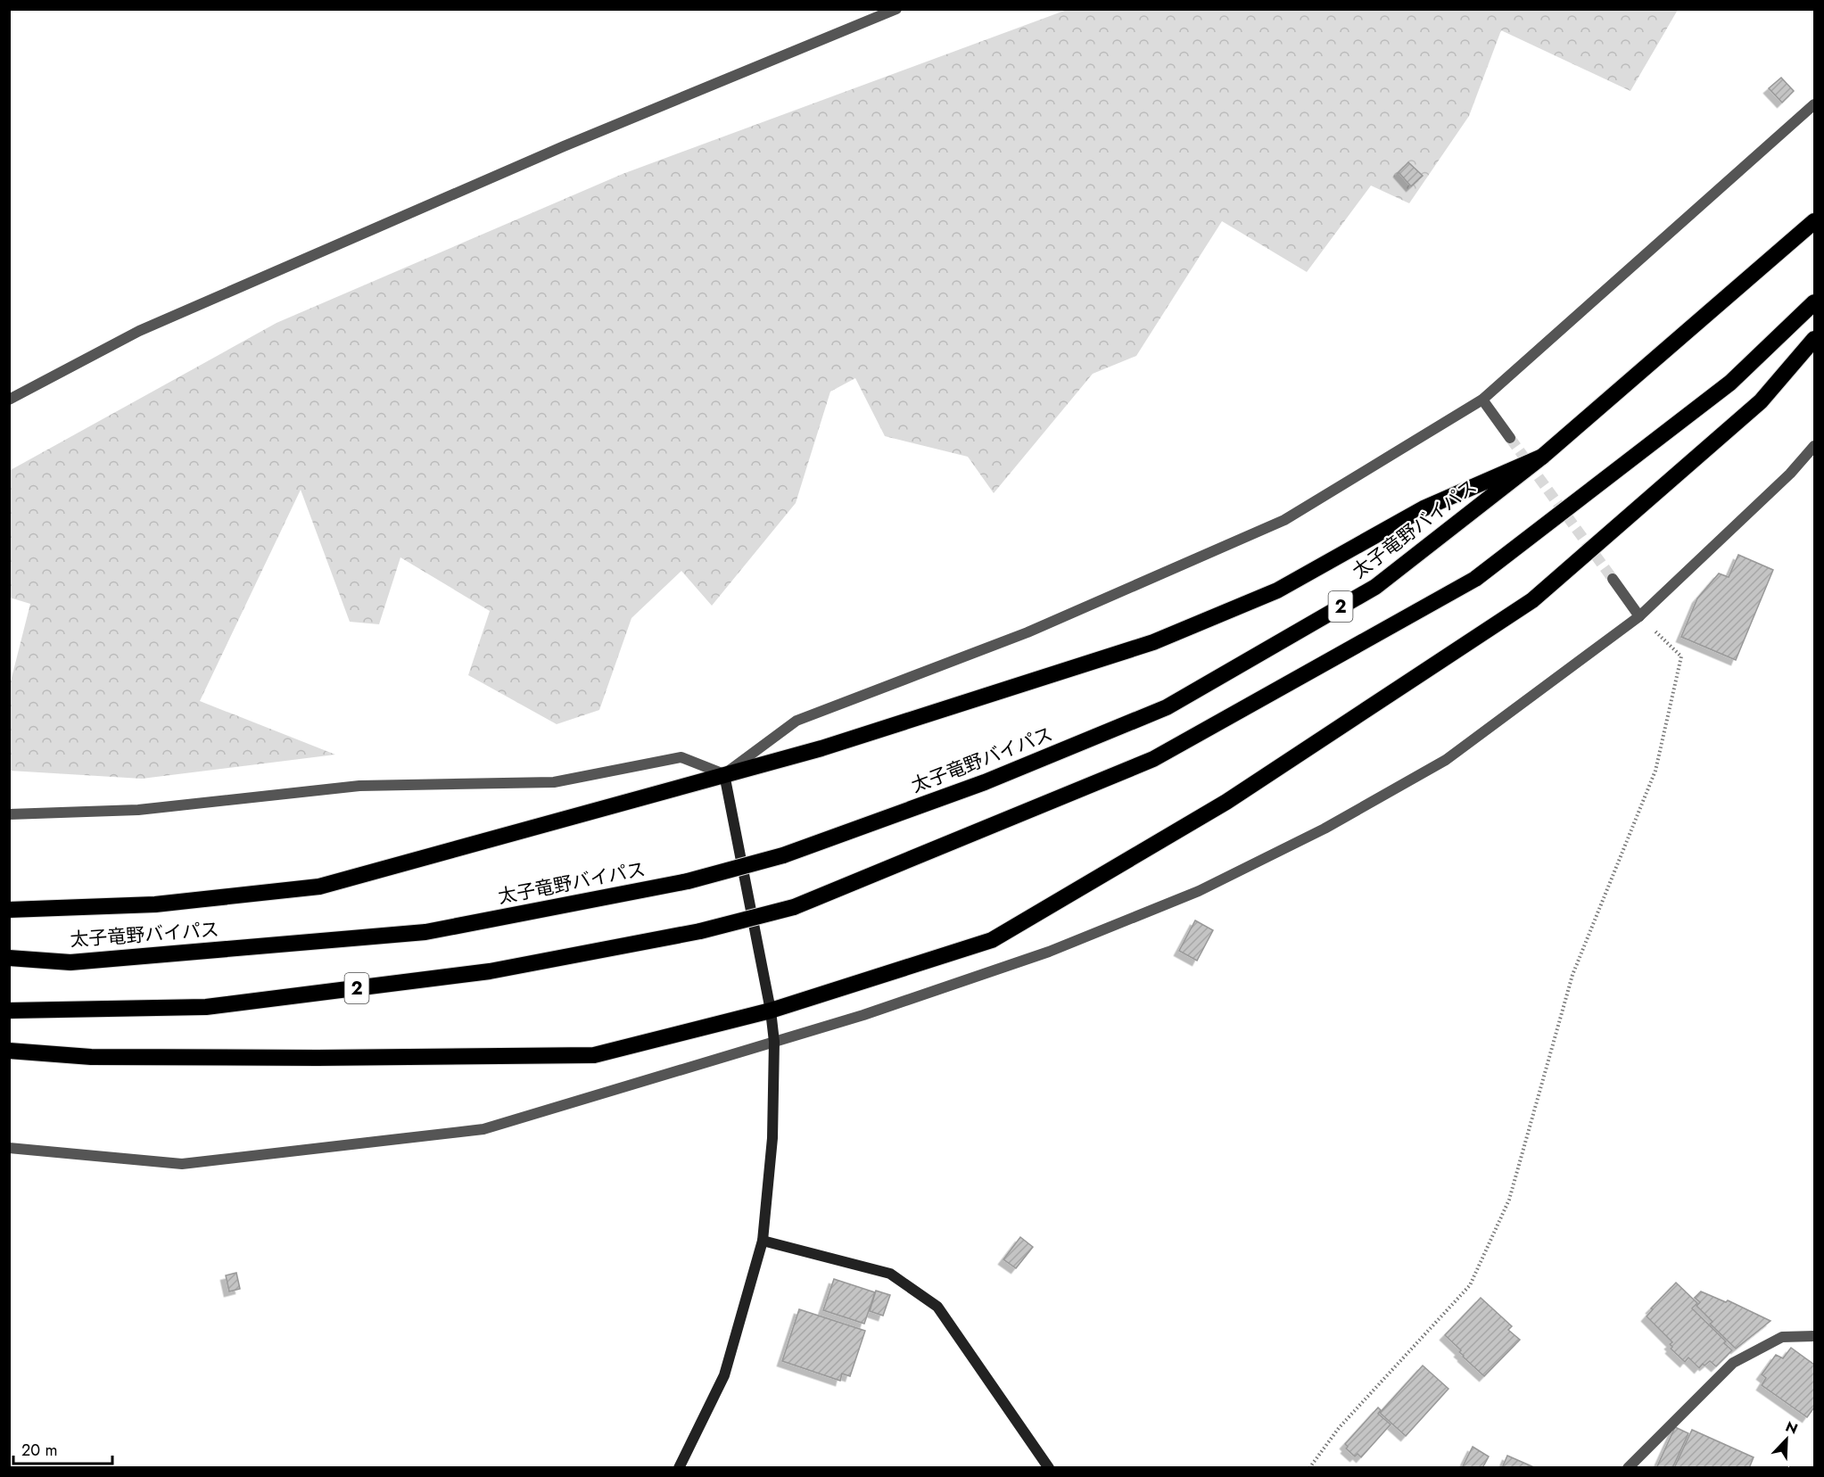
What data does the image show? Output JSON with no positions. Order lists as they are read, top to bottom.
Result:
{
  "streets": {
    "highway": ["太子竜野バイパス", "2"]
  },
  "scale_bar": "20 m",
  "north": "top right"
}
